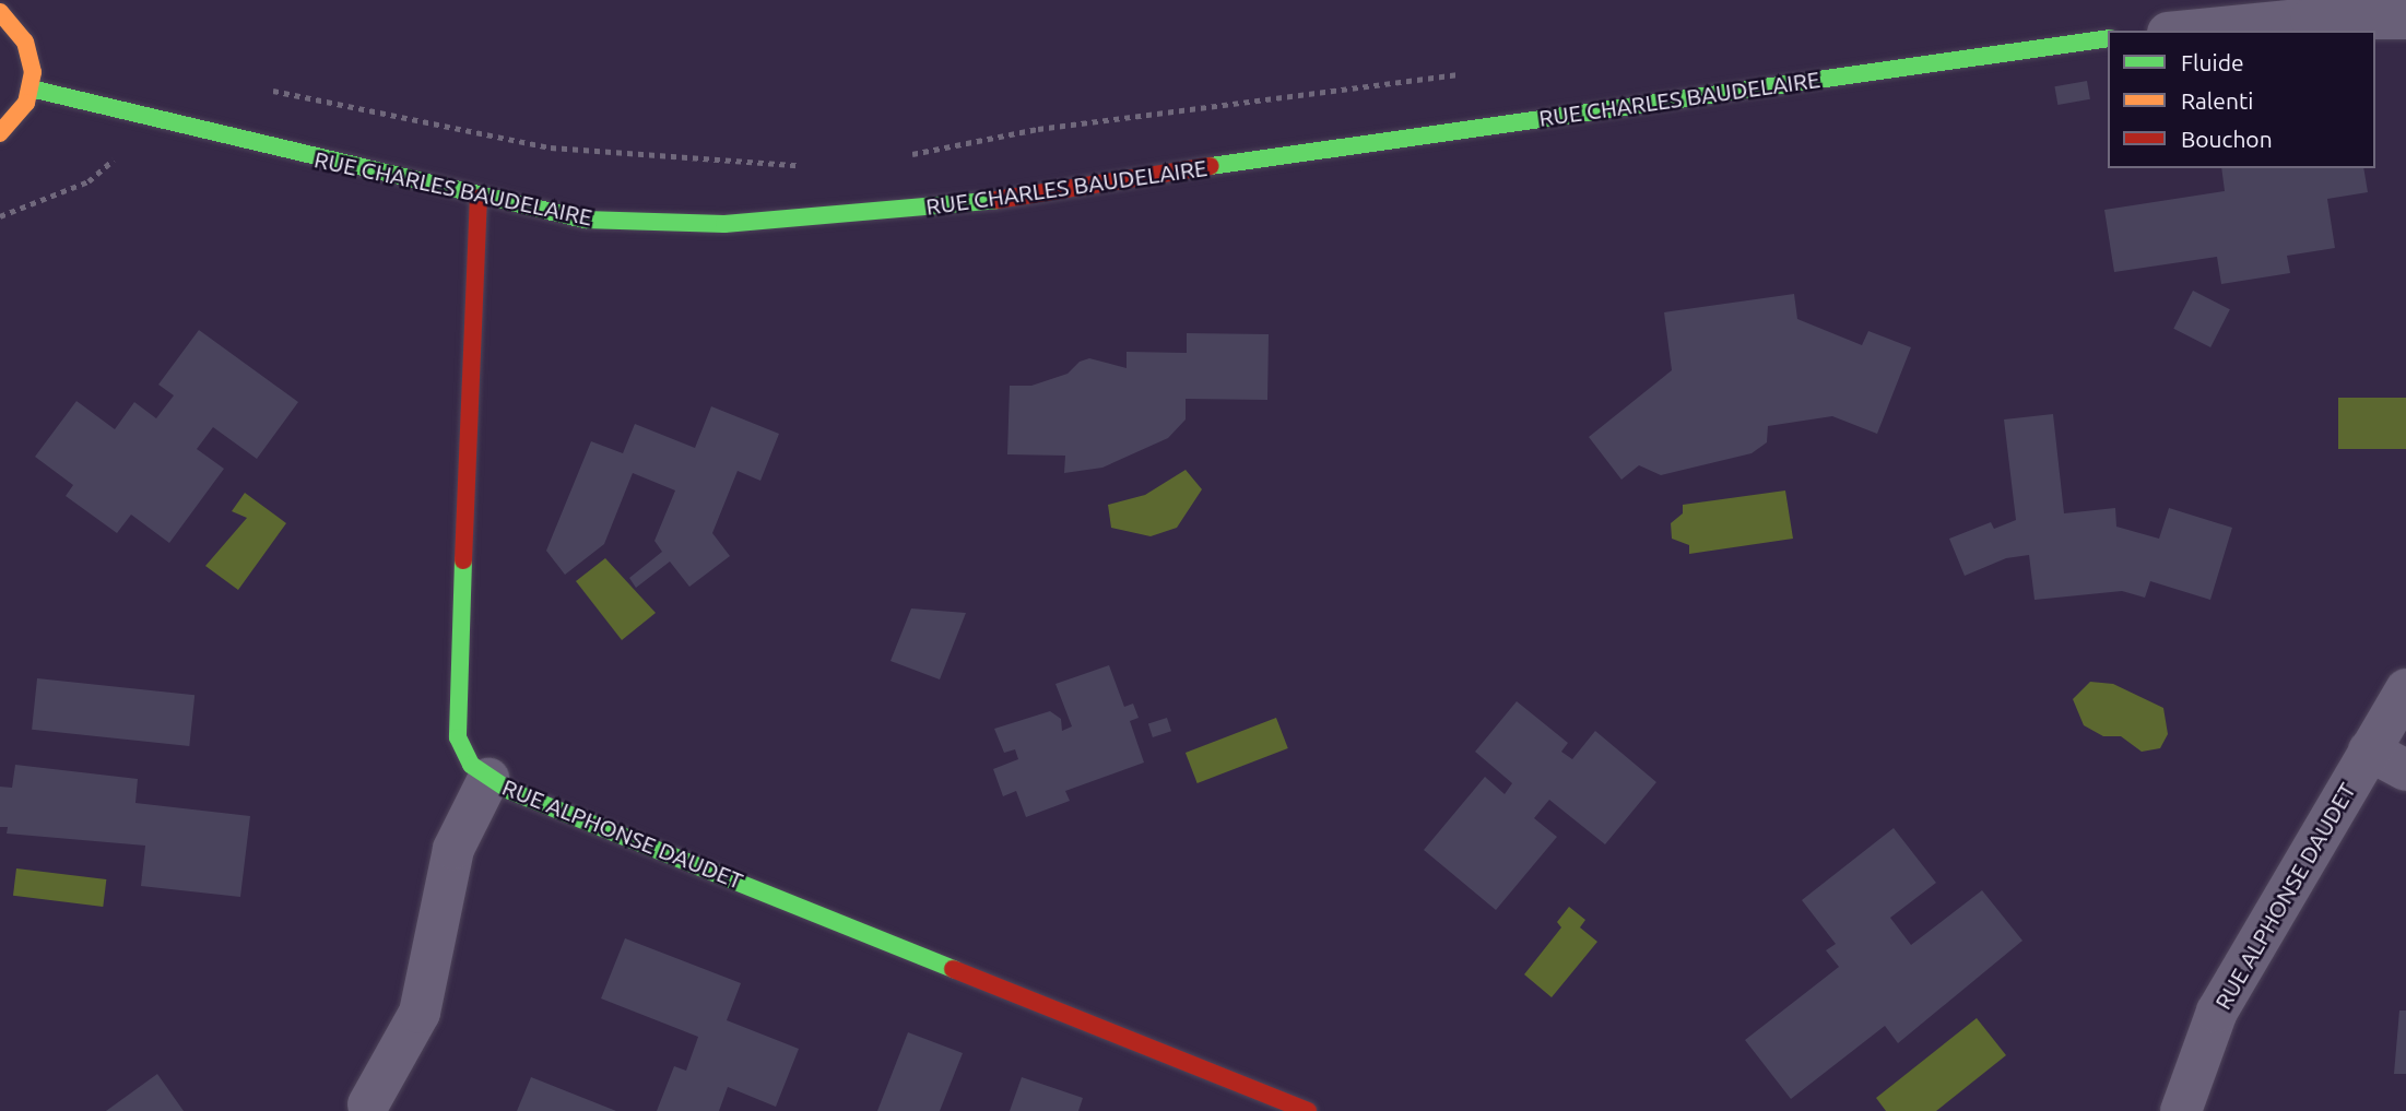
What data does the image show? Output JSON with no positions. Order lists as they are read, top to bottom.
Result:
{
  "streets": {
    "street": ["RUE CHARLES BAUDELAIRE", "RUE ALPHONSE DAUDET"]
  },
  "crossings": [
    ["RUE CHARLES BAUDELAIRE", "RUE ALPHONSE DAUDET"]
  ],
  "legend": ["Fluide", "Ralenti", "Bouchon"]
}
